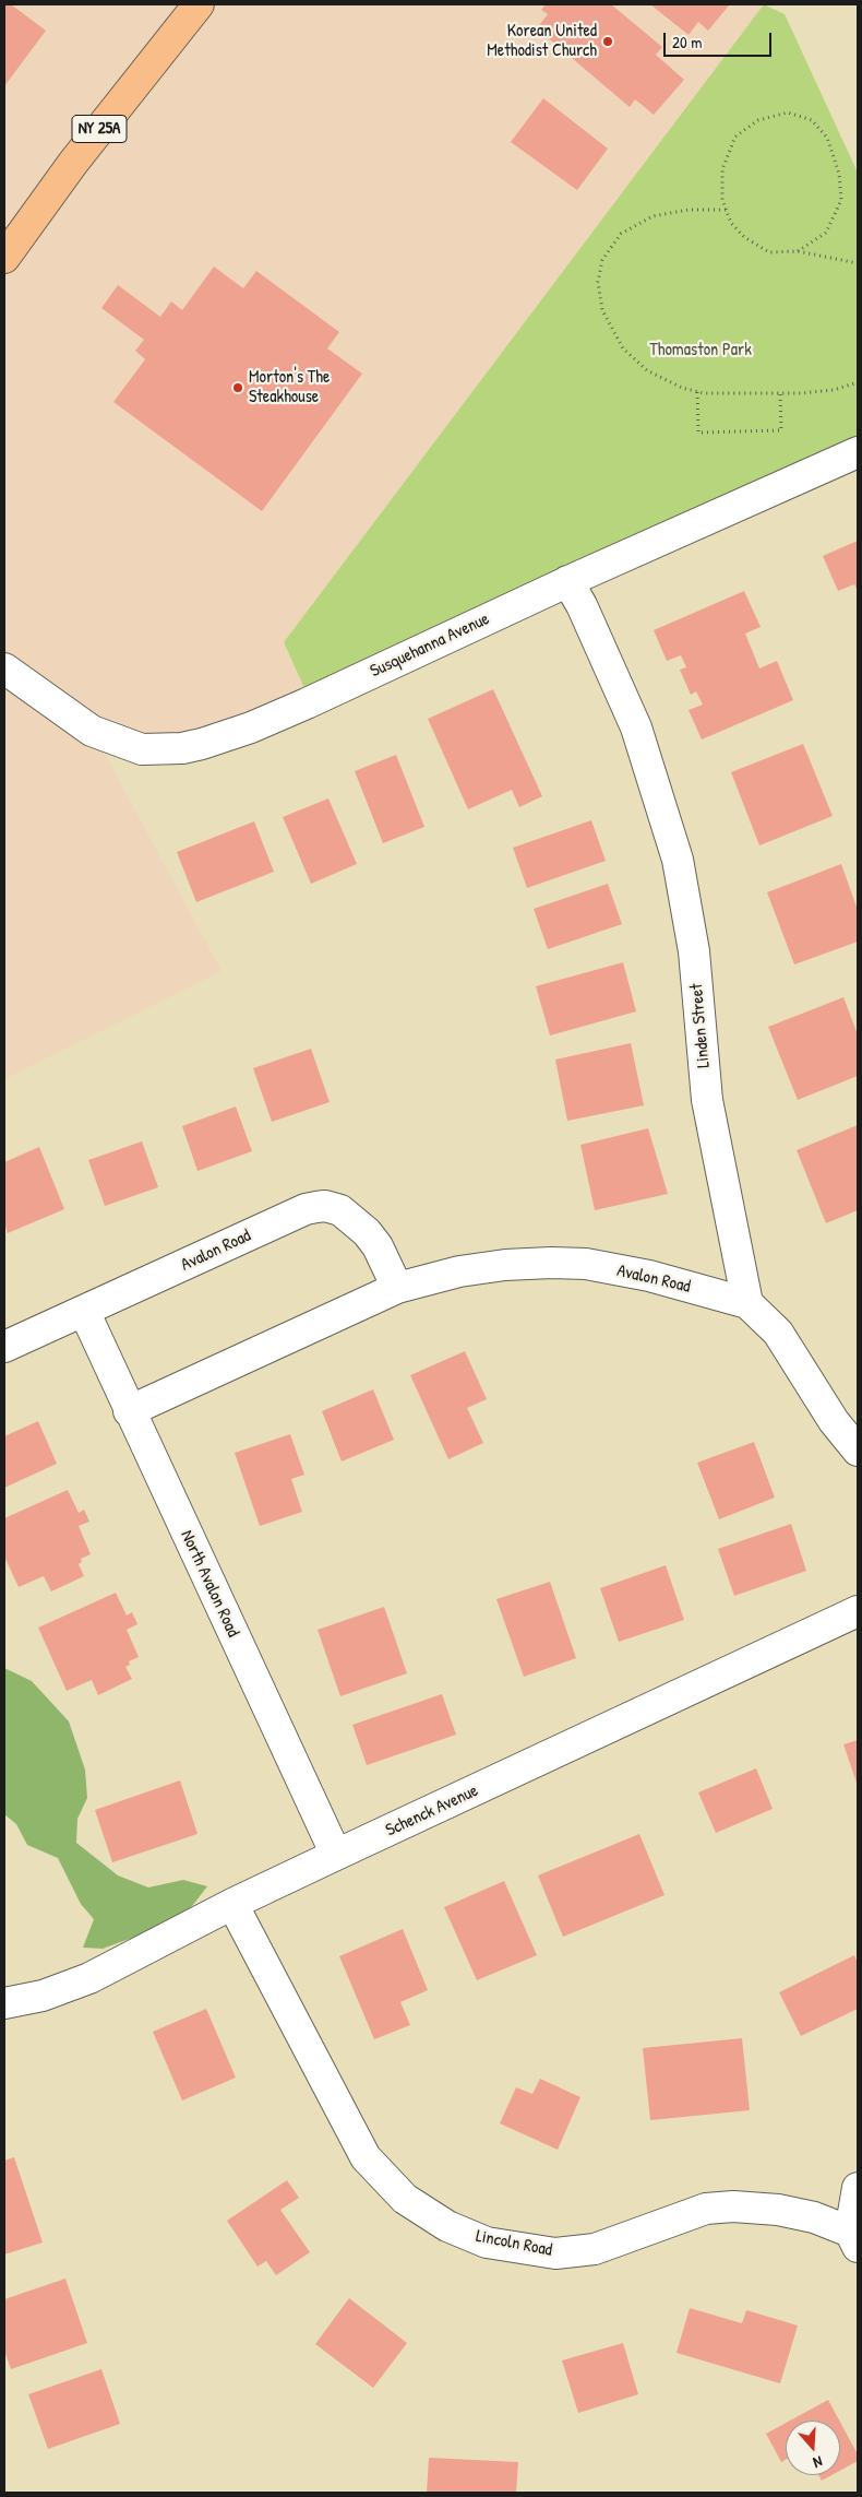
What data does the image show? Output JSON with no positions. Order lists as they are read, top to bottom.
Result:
{
  "streets": {
    "main road": ["NY 25A"],
    "street": [
      "Susquehanna Avenue",
      "Linden Street",
      "Avalon Road",
      "North Avalon Road",
      "Schenck Avenue",
      "Lincoln Road"
    ]
  },
  "crossings": [
    ["Susquehanna Avenue", "Linden Street"],
    ["Linden Street", "Avalon Road"],
    ["Avalon Road", "North Avalon Road"],
    ["North Avalon Road", "Schenck Avenue"],
    ["Schenck Avenue", "Lincoln Road"]
  ],
  "parks": ["Thomaston Park"],
  "places": ["Korean United Methodist Church", "Morton's The Steakhouse"],
  "scale_bar": "20 m",
  "north": "bottom"
}
